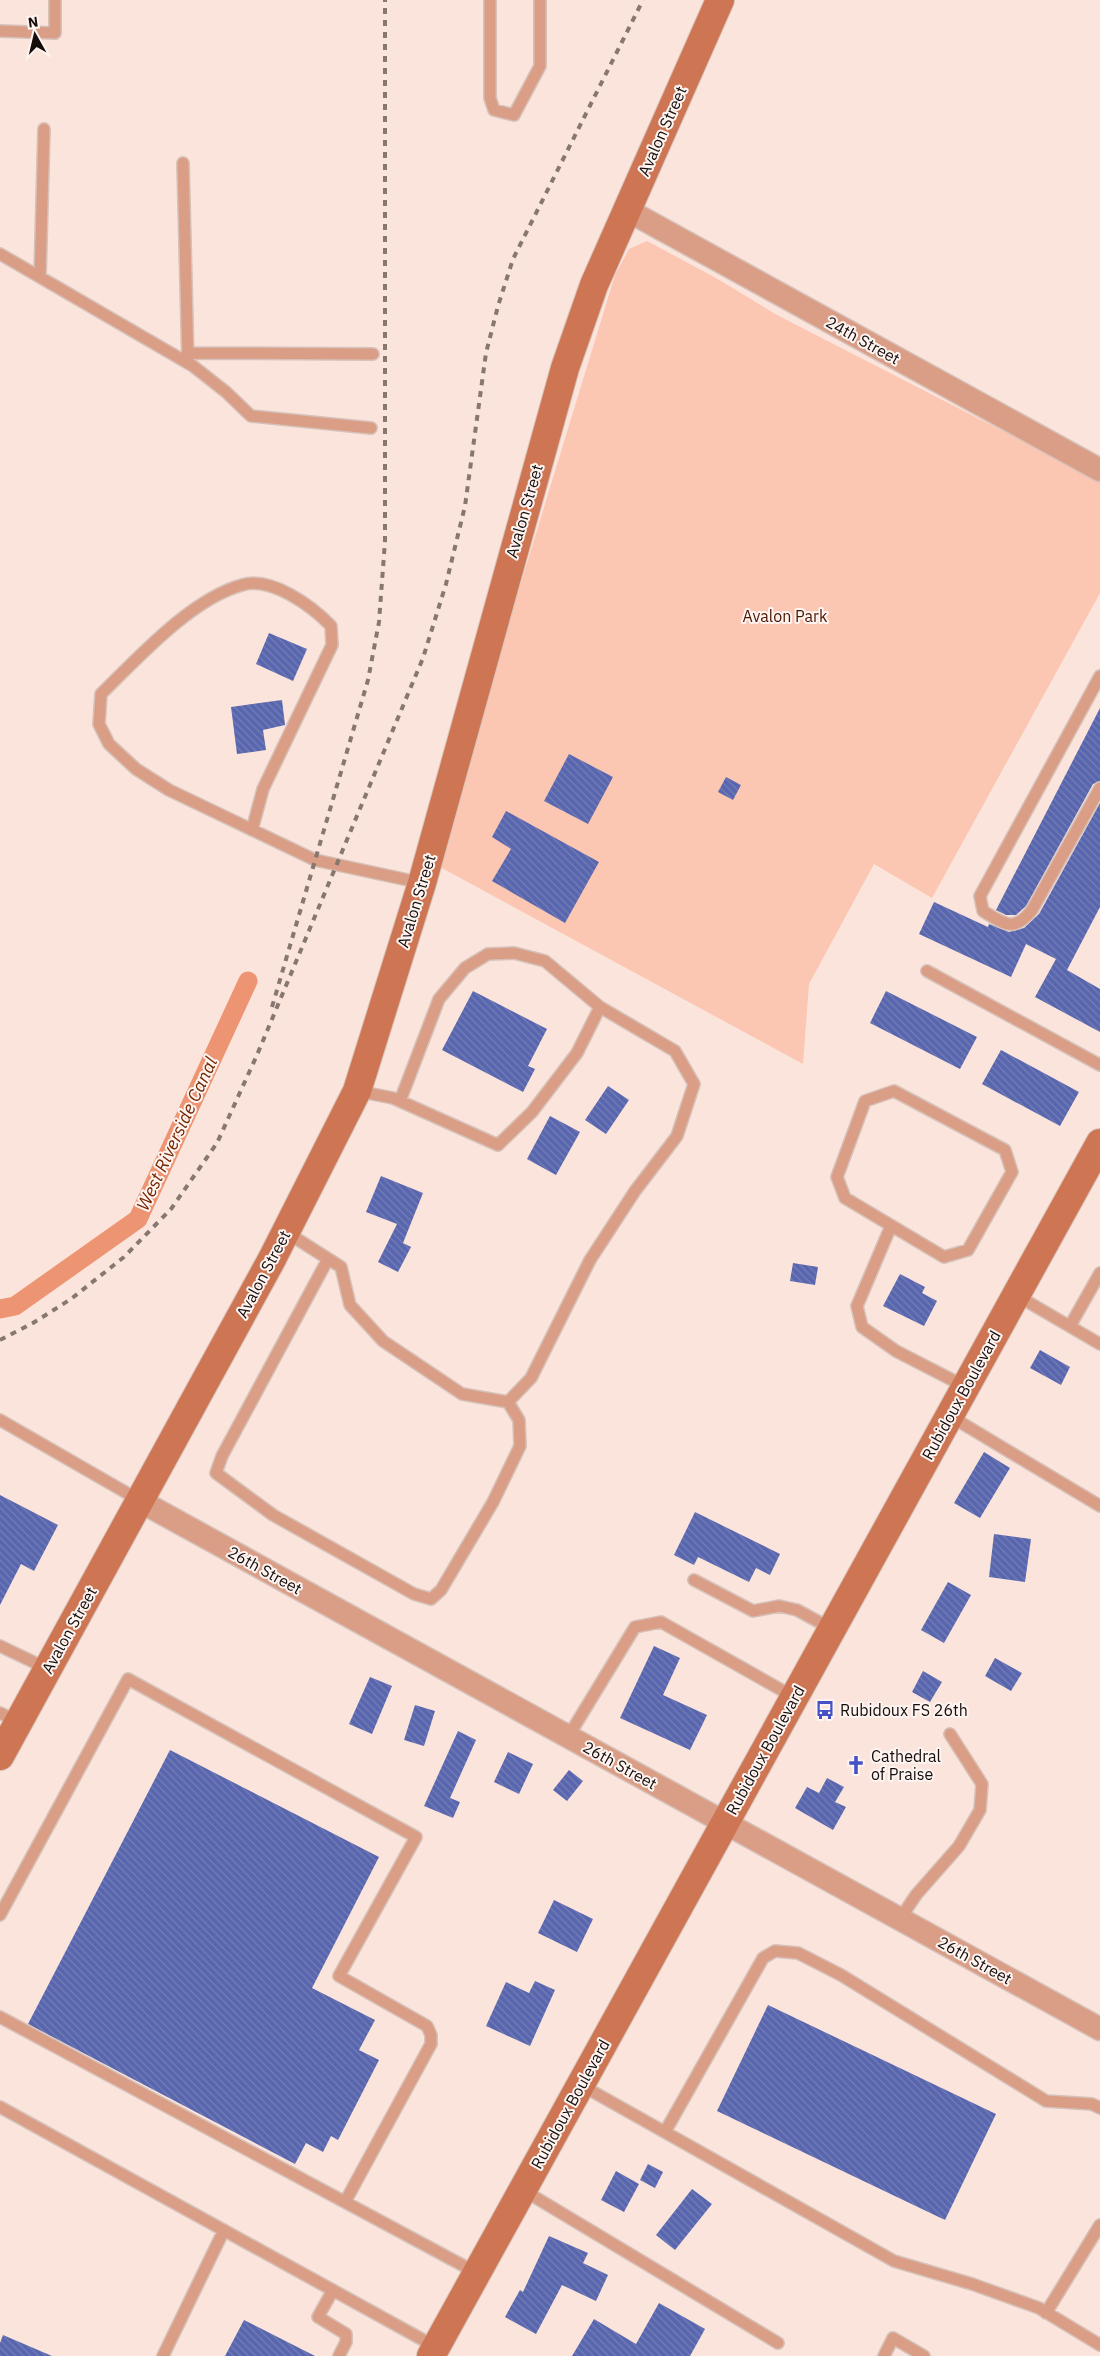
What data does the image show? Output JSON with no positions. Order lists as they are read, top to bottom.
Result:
{
  "streets": {
    "street": [
      "Avalon Street",
      "24th Street",
      "Rubidoux Boulevard",
      "26th Street"
    ]
  },
  "crossings": [
    ["Avalon Street", "24th Street"],
    ["Avalon Street", "26th Street"],
    ["Rubidoux Boulevard", "26th Street"]
  ],
  "water": ["West Riverside Canal"],
  "parks": ["Avalon Park"],
  "places": {
    "bus stop": ["Rubidoux FS 26th"],
    "church": ["Cathedral of Praise"]
  },
  "north": "top"
}
